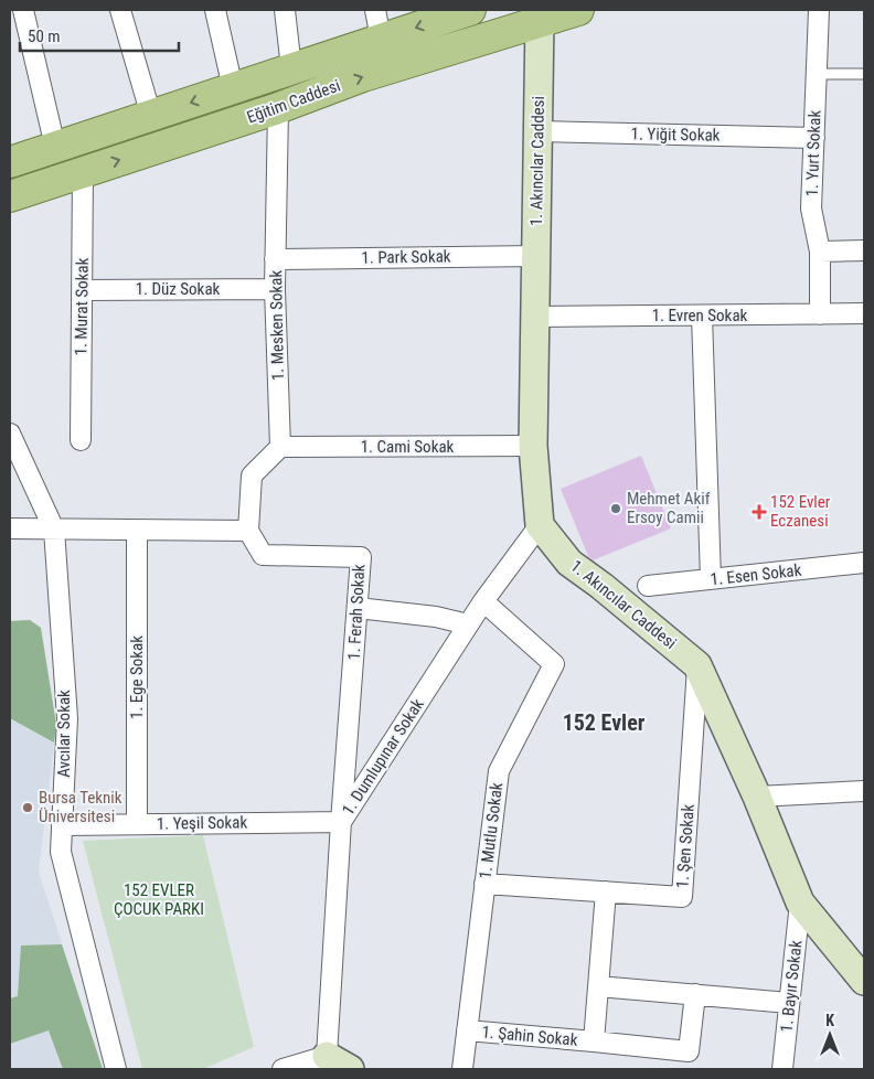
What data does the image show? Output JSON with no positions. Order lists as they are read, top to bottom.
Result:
{
  "streets": {
    "main road": ["Eğitim Caddesi"],
    "street": [
      "1. Yiğit Sokak",
      "1. Yurt Sokak",
      "1. Akıncılar Caddesi",
      "1. Park Sokak",
      "1. Düz Sokak",
      "1. Murat Sokak",
      "1. Evren Sokak",
      "1. Mesken Sokak",
      "1. Cami Sokak",
      "1. Esen Sokak",
      "1. Ferah Sokak",
      "1. Ege Sokak",
      "Avcılar Sokak",
      "1. Dumlupınar Sokak",
      "1. Yeşil Sokak",
      "1. Mutlu Sokak",
      "1. Şen Sokak",
      "1. Bayır Sokak",
      "1. Şahin Sokak"
    ]
  },
  "crossings": [
    ["Eğitim Caddesi", "1. Akıncılar Caddesi"],
    ["Eğitim Caddesi", "1. Murat Sokak"],
    ["Eğitim Caddesi", "1. Mesken Sokak"],
    ["1. Yiğit Sokak", "1. Yurt Sokak"],
    ["1. Yiğit Sokak", "1. Akıncılar Caddesi"],
    ["1. Yurt Sokak", "1. Evren Sokak"],
    ["1. Akıncılar Caddesi", "1. Park Sokak"],
    ["1. Akıncılar Caddesi", "1. Evren Sokak"],
    ["1. Akıncılar Caddesi", "1. Cami Sokak"],
    ["1. Akıncılar Caddesi", "1. Dumlupınar Sokak"],
    ["1. Akıncılar Caddesi", "1. Şen Sokak"],
    ["1. Akıncılar Caddesi", "1. Bayır Sokak"],
    ["1. Park Sokak", "1. Mesken Sokak"],
    ["1. Düz Sokak", "1. Murat Sokak"],
    ["1. Düz Sokak", "1. Mesken Sokak"],
    ["1. Mesken Sokak", "1. Cami Sokak"],
    ["1. Ferah Sokak", "1. Dumlupınar Sokak"],
    ["1. Ferah Sokak", "1. Yeşil Sokak"],
    ["1. Ege Sokak", "1. Yeşil Sokak"],
    ["Avcılar Sokak", "1. Yeşil Sokak"],
    ["1. Dumlupınar Sokak", "1. Yeşil Sokak"],
    ["1. Dumlupınar Sokak", "1. Mutlu Sokak"],
    ["1. Mutlu Sokak", "1. Şen Sokak"],
    ["1. Mutlu Sokak", "1. Şahin Sokak"],
    ["1. Şen Sokak", "1. Şahin Sokak"]
  ],
  "districts": ["152 Evler"],
  "parks": ["152 EVLER ÇOCUK PARKI"],
  "places": {
    "other": ["Mehmet Akif Ersoy Camii", "Bursa Teknik Üniversitesi"],
    "health": ["152 Evler Eczanesi"]
  },
  "scale_bar": "50 m",
  "north": "top"
}
